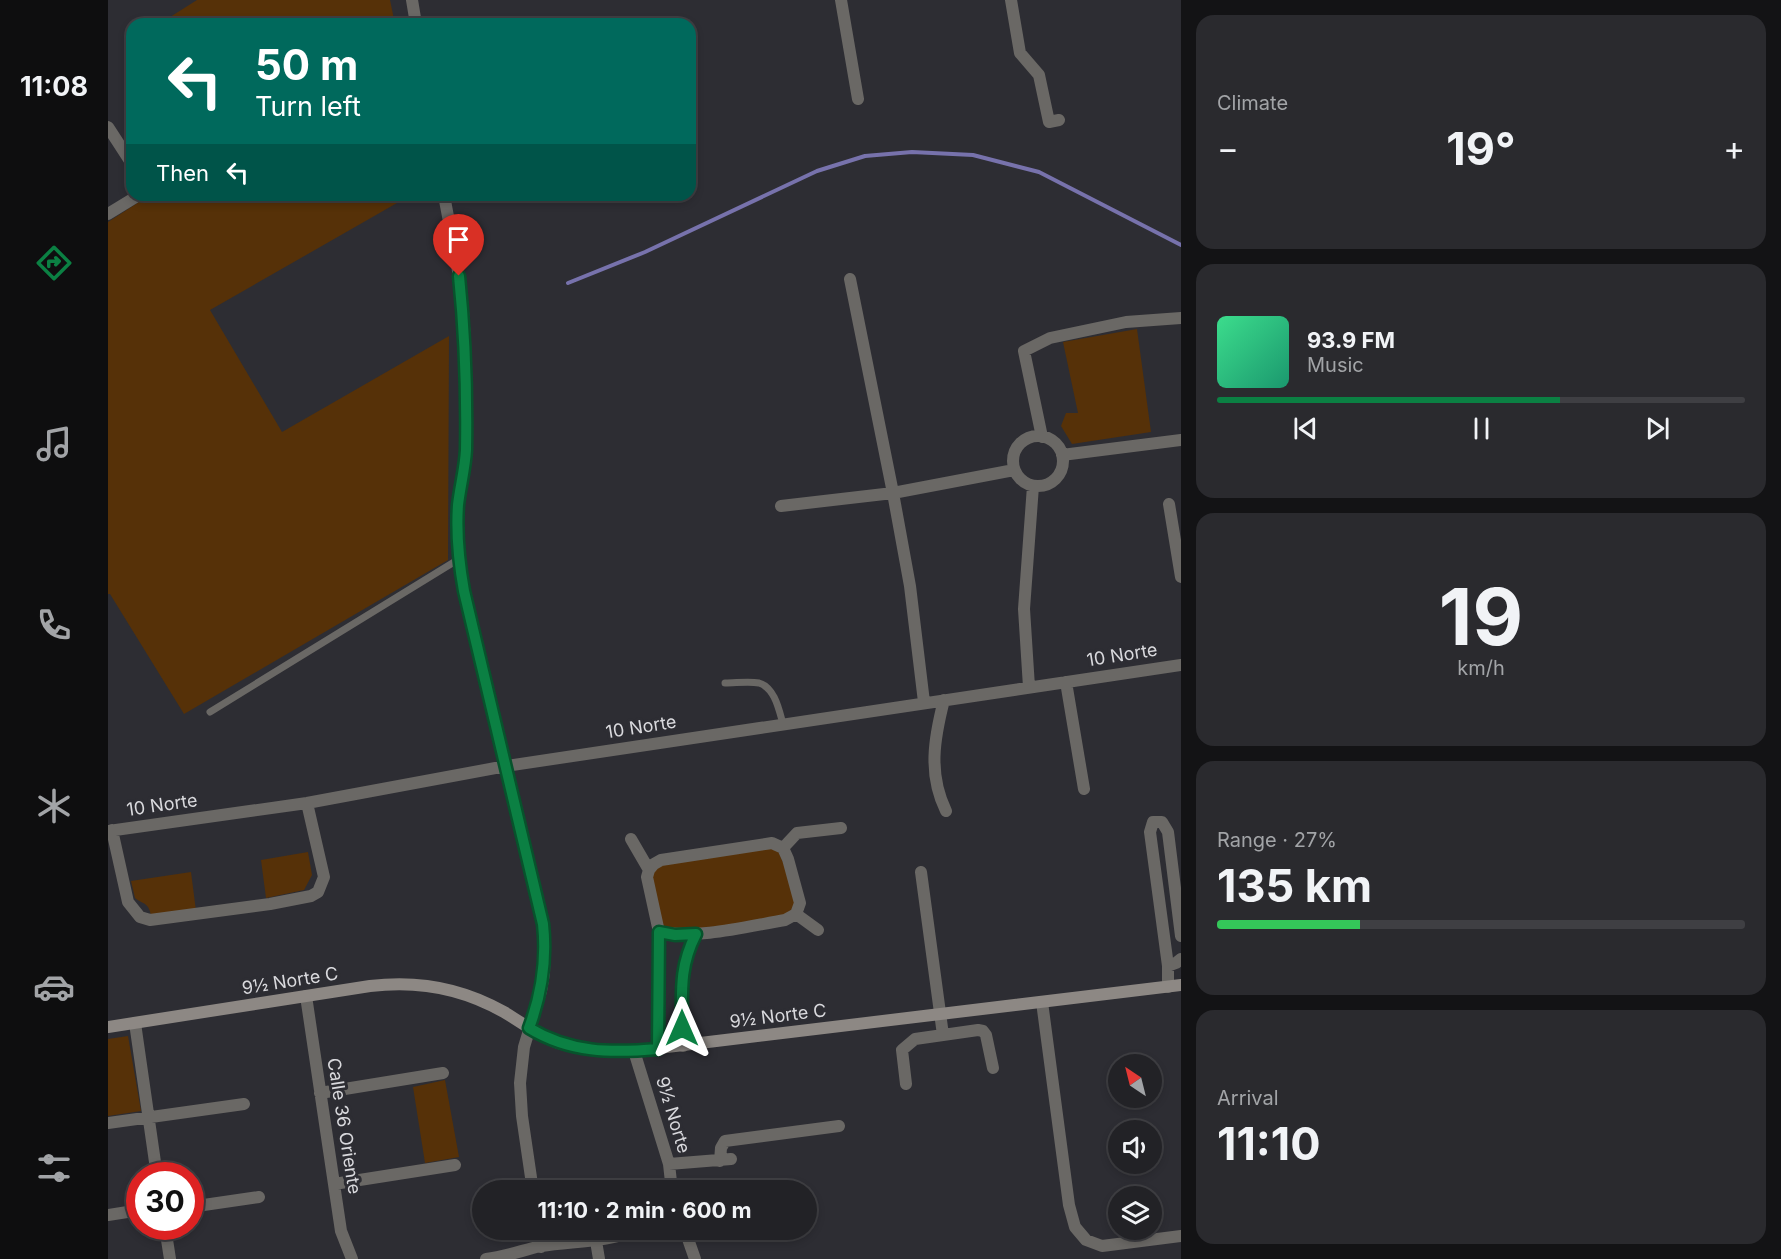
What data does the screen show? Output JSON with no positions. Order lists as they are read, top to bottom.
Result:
{
  "streets": {
    "street": [
      "10 Norte",
      "9½ Norte C",
      "9½ Norte",
      "Calle 36 Oriente"
    ]
  },
  "crossings": [
    ["9½ Norte C", "9½ Norte"],
    ["9½ Norte C", "Calle 36 Oriente"]
  ],
  "north": "top left",
  "page": {
    "tabs": "11:08",
    "tile": [
      "Climate",
      ["19", "km/h"],
      ["Range · 27%", "135 km"],
      ["Arrival", "11:10"]
    ],
    "turn": ["50 m", "Turn left"],
    "heat": ["−", "19°", "+"],
    "then": "Then",
    "song": ["93.9 FM", "Music"],
    "limit": "30",
    "trip": "11:10 · 2 min · 600 m"
  }
}
